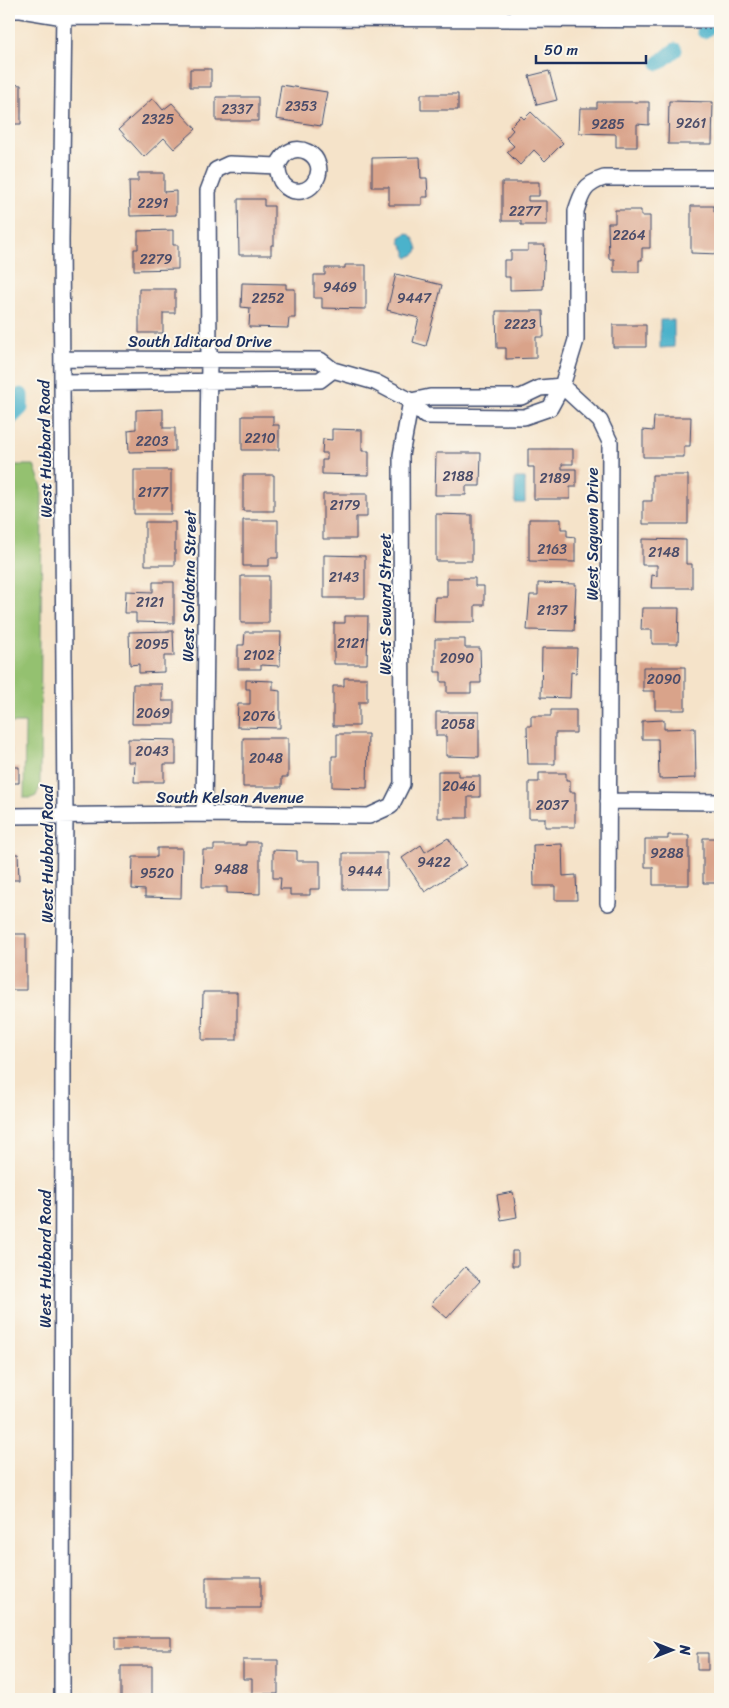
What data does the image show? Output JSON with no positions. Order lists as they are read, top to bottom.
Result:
{
  "streets": {
    "street": [
      "South Iditarod Drive",
      "West Hubbard Road",
      "West Sagwon Drive",
      "West Soldotna Street",
      "West Seward Street",
      "South Kelsan Avenue"
    ]
  },
  "crossings": [
    ["South Iditarod Drive", "West Hubbard Road"],
    ["South Iditarod Drive", "West Sagwon Drive"],
    ["South Iditarod Drive", "West Soldotna Street"],
    ["South Iditarod Drive", "West Seward Street"],
    ["West Hubbard Road", "South Kelsan Avenue"],
    ["West Soldotna Street", "South Kelsan Avenue"],
    ["West Seward Street", "South Kelsan Avenue"]
  ],
  "house_numbers": [
    "2353",
    "2337",
    "2325",
    "9261",
    "9285",
    "2291",
    "2277",
    "2264",
    "2279",
    "9469",
    "2252",
    "9447",
    "2223",
    "2210",
    "2203",
    "2188",
    "2189",
    "2177",
    "2179",
    "2163",
    "2148",
    "2143",
    "2121",
    "2137",
    "2121",
    "2095",
    "2102",
    "2090",
    "2090",
    "2069",
    "2076",
    "2058",
    "2043",
    "2048",
    "2046",
    "2037",
    "9288",
    "9422",
    "9488",
    "9444",
    "9520"
  ],
  "scale_bar": "50 m",
  "north": "right"
}
